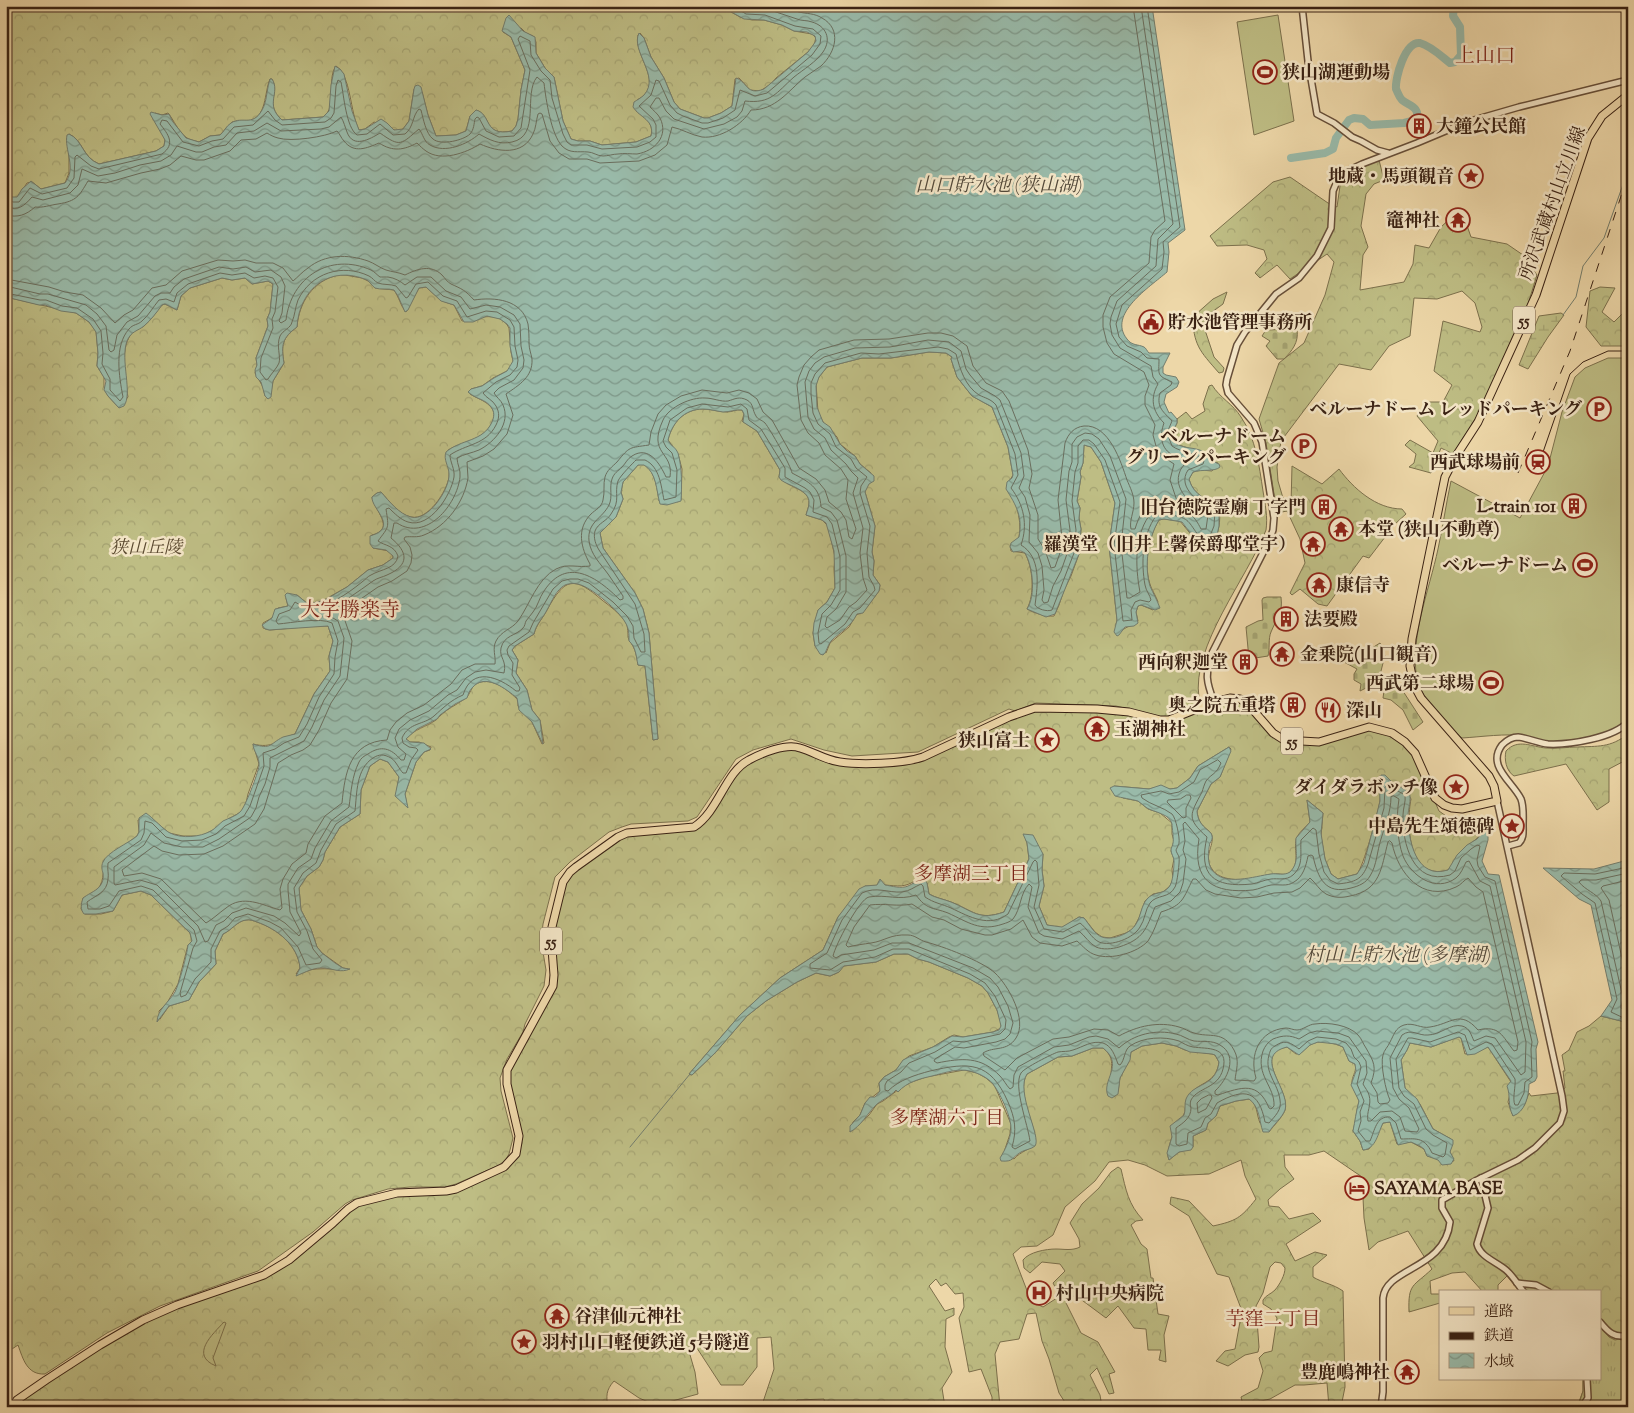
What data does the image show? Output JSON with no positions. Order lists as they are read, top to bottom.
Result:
{
  "streets": {
    "main road": ["所沢武蔵村山立川線", "55"]
  },
  "crossings": [
    ["所沢武蔵村山立川線", "55"]
  ],
  "districts": [
    "上山口",
    "大字勝楽寺",
    "多摩湖三丁目",
    "多摩湖六丁目",
    "芋窪二丁目"
  ],
  "water": ["山口貯水池 (狭山湖)", "村山上貯水池 (多摩湖)"],
  "parks": ["狭山丘陵"],
  "places": {
    "sports": ["狭山湖運動場", "ベルーナドーム", "西武第二球場"],
    "building": [
      "大鐘公民館",
      "L-train 101",
      "旧台徳院霊廟 丁字門",
      "法要殿",
      "西向釈迦堂",
      "奥之院五重塔"
    ],
    "place": [
      "地蔵・馬頭観音",
      "狭山富士",
      "ダイダラボッチ像",
      "中島先生頌徳碑",
      "羽村山口軽便鉄道 5号隧道"
    ],
    "temple": [
      "竈神社",
      "本堂 (狭山不動尊)",
      "羅漢堂（旧井上馨侯爵邸堂宇）",
      "康信寺",
      "金乗院(山口観音)",
      "玉湖神社",
      "谷津仙元神社",
      "豊鹿嶋神社"
    ],
    "public building": ["貯水池管理事務所"],
    "parking": ["ベルーナドーム レッドパーキング", "ベルーナドーム グリーンパーキング"],
    "station": ["西武球場前"],
    "restaurant": ["深山"],
    "hotel": ["SAYAMA BASE"],
    "hospital": ["村山中央病院"]
  },
  "legend": ["道路", "鉄道", "水域"]
}
